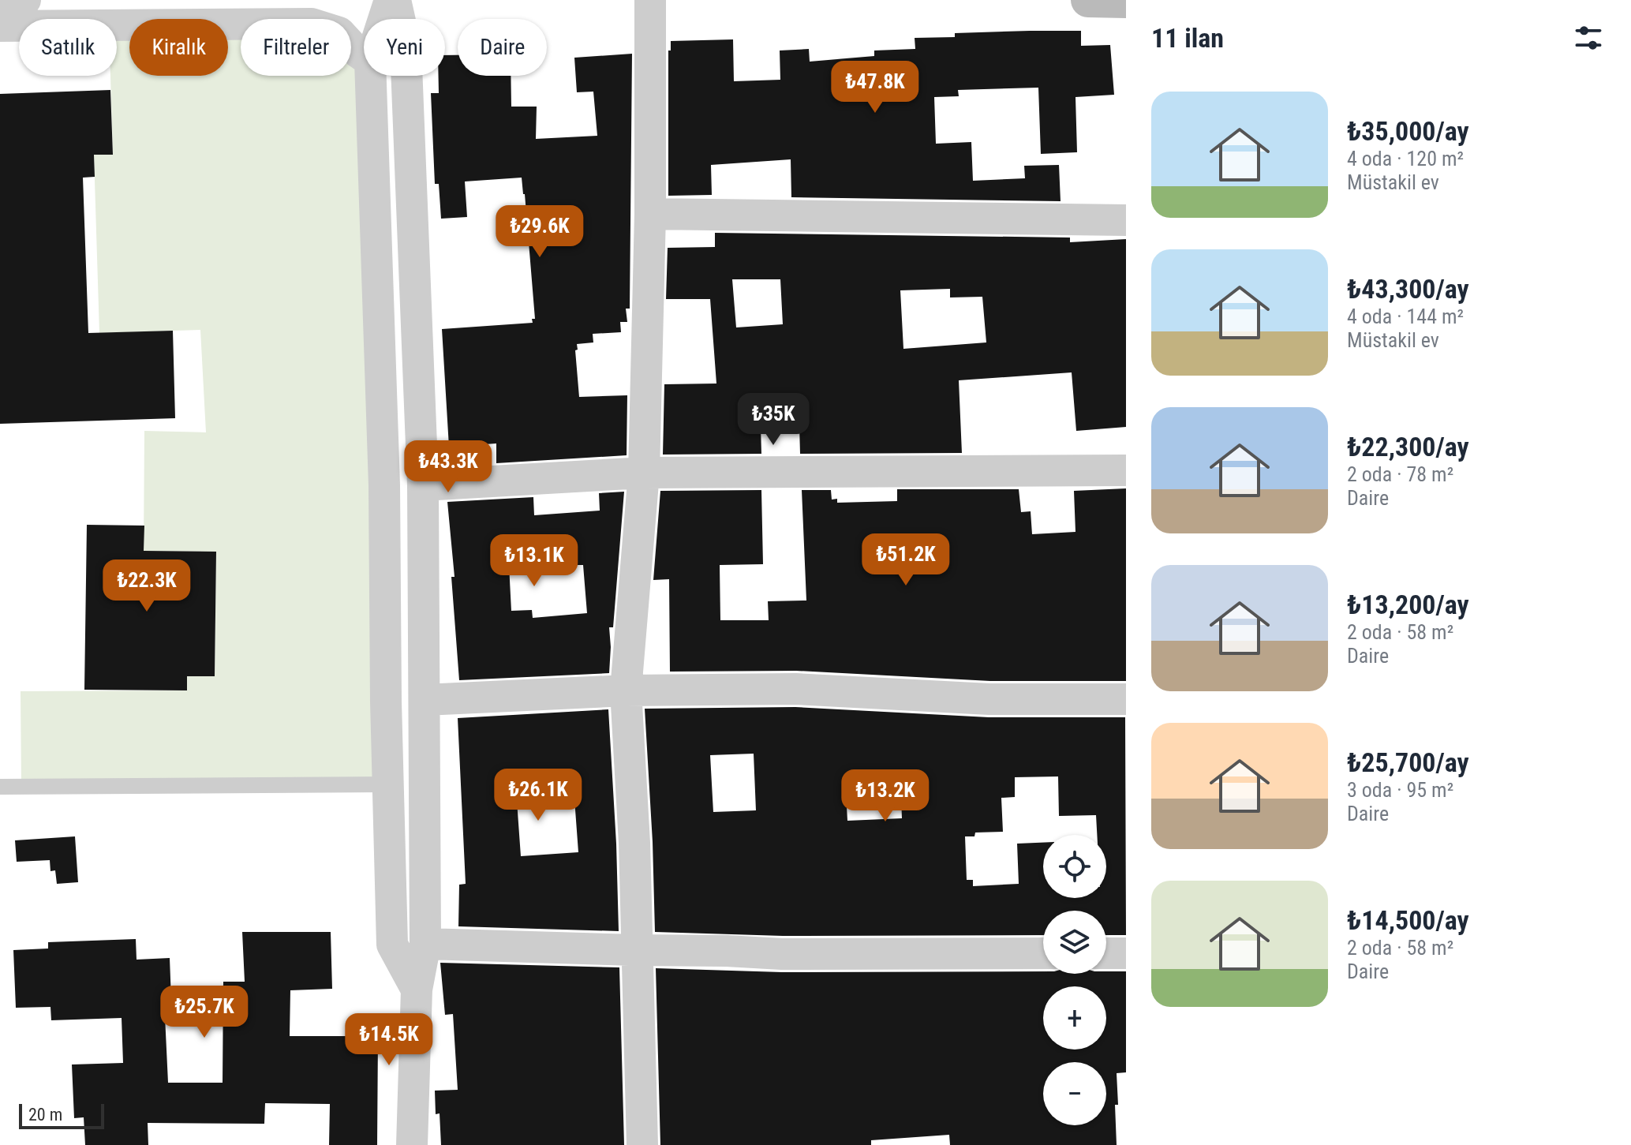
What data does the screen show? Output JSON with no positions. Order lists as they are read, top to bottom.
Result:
{
  "scale_bar": "20 m",
  "page": {
    "heading": "11 ilan",
    "chip": [
      "Satılık",
      "Kiralık",
      "Filtreler",
      "Yeni",
      "Daire"
    ],
    "price": [
      "₺47.8K",
      "₺29.6K",
      "₺35K",
      "₺43.3K",
      "₺51.2K",
      "₺13.1K",
      "₺22.3K",
      "₺26.1K",
      "₺13.2K",
      "₺25.7K",
      "₺14.5K"
    ],
    "list": [
      {
        "name": "₺35,000/ay",
        "note": "4 oda · 120 m² · Müstakil ev"
      },
      {
        "name": "₺43,300/ay",
        "note": "4 oda · 144 m² · Müstakil ev"
      },
      {
        "name": "₺22,300/ay",
        "note": "2 oda · 78 m² · Daire"
      },
      {
        "name": "₺13,200/ay",
        "note": "2 oda · 58 m² · Daire"
      },
      {
        "name": "₺25,700/ay",
        "note": "3 oda · 95 m² · Daire"
      },
      {
        "name": "₺14,500/ay",
        "note": "2 oda · 58 m² · Daire"
      }
    ],
    "map_buttons": ["+", "−"],
    "scale": "20 m"
  }
}
